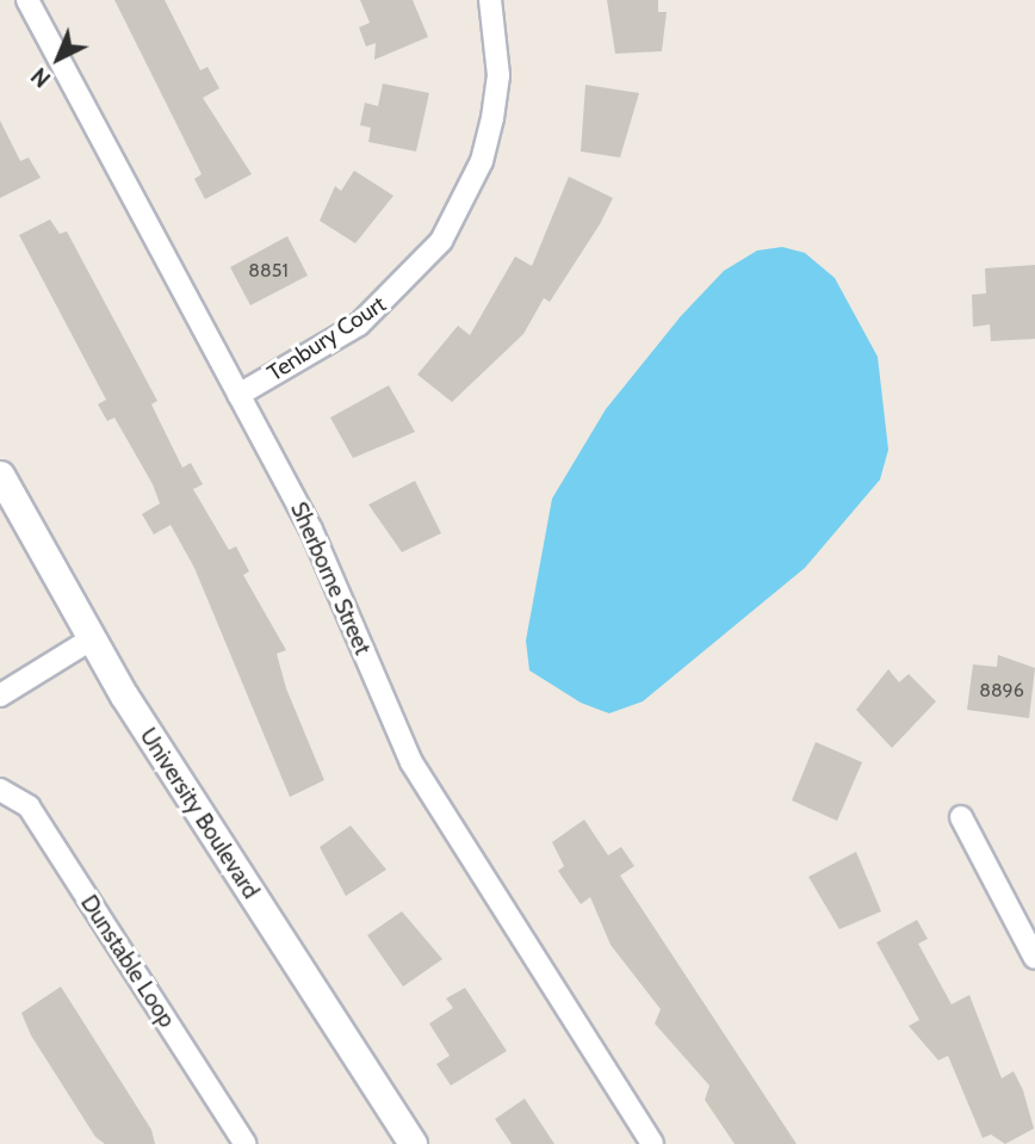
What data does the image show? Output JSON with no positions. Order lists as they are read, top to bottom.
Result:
{
  "streets": {
    "street": [
      "Tenbury Court",
      "Sherborne Street",
      "University Boulevard",
      "Dunstable Loop"
    ]
  },
  "crossings": [
    ["Tenbury Court", "Sherborne Street"]
  ],
  "house_numbers": ["8851", "8896"],
  "north": "bottom left"
}
